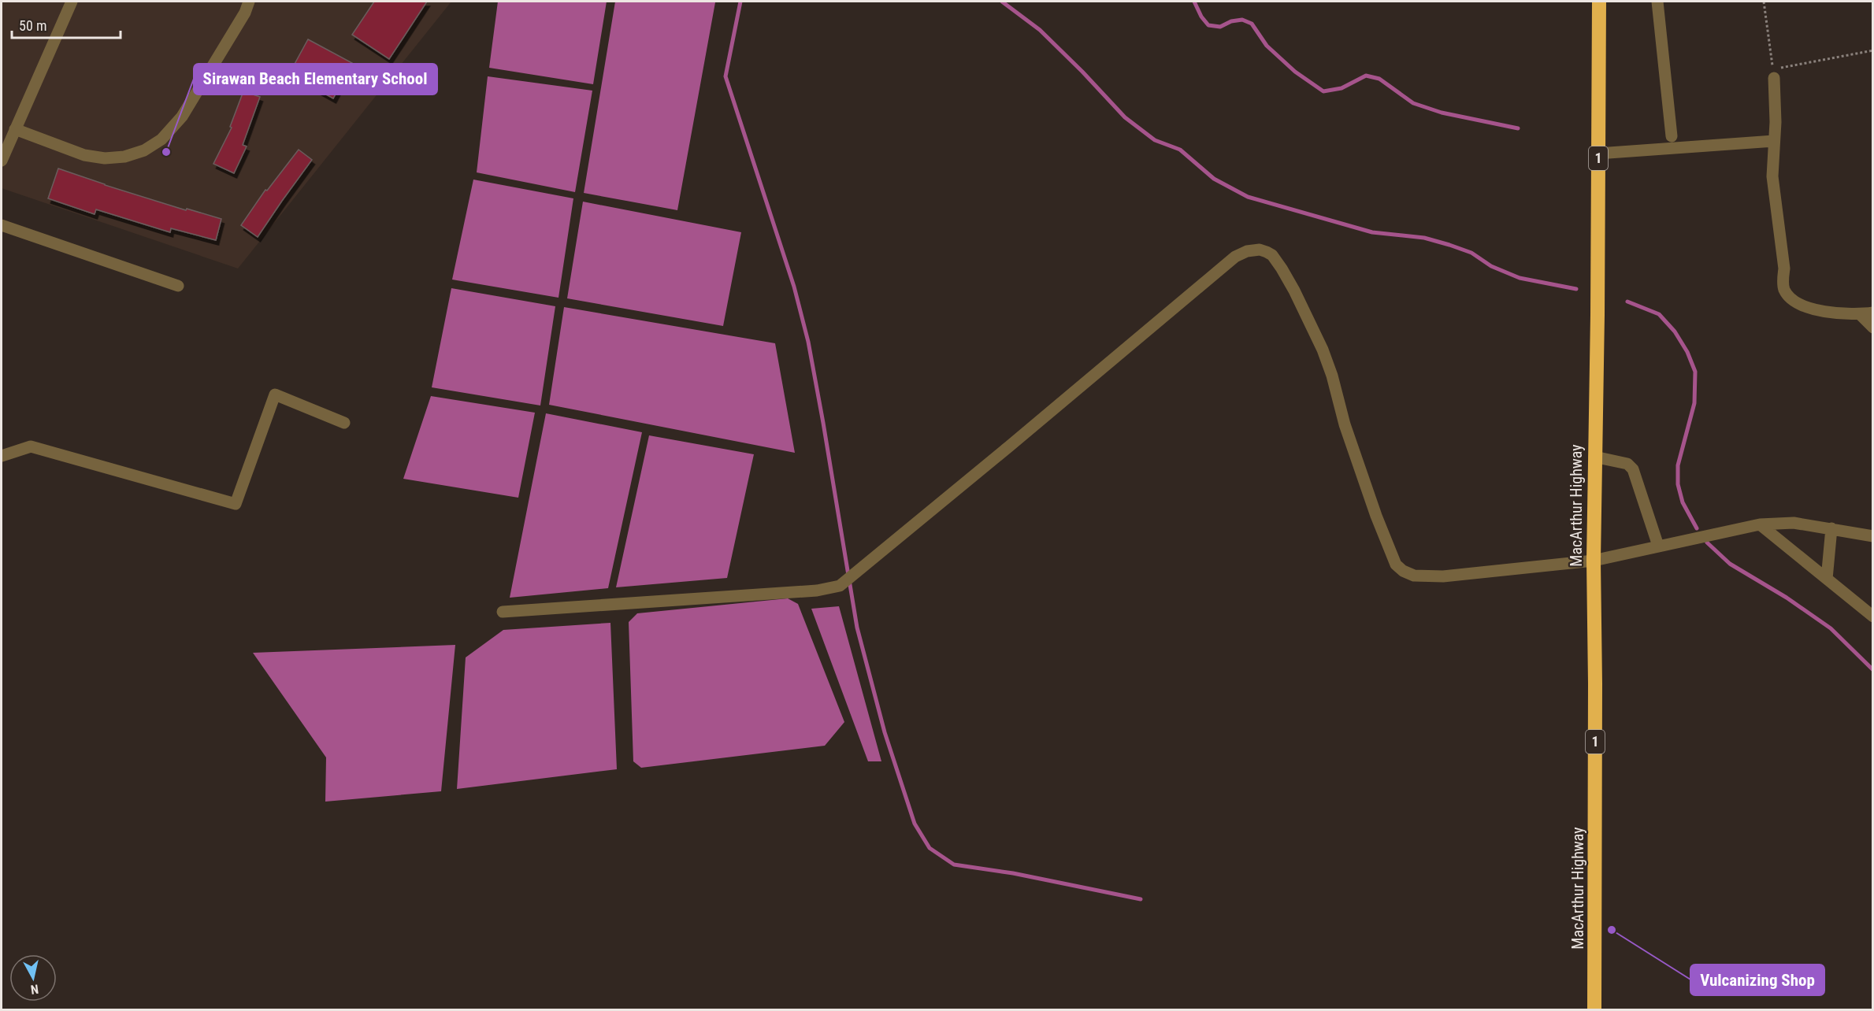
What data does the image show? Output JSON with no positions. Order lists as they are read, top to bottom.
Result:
{
  "streets": {
    "highway": ["1", "MacArthur Highway"]
  },
  "places": ["Sirawan Beach Elementary School", "Vulcanizing Shop"],
  "scale_bar": "50 m",
  "north": "bottom"
}
